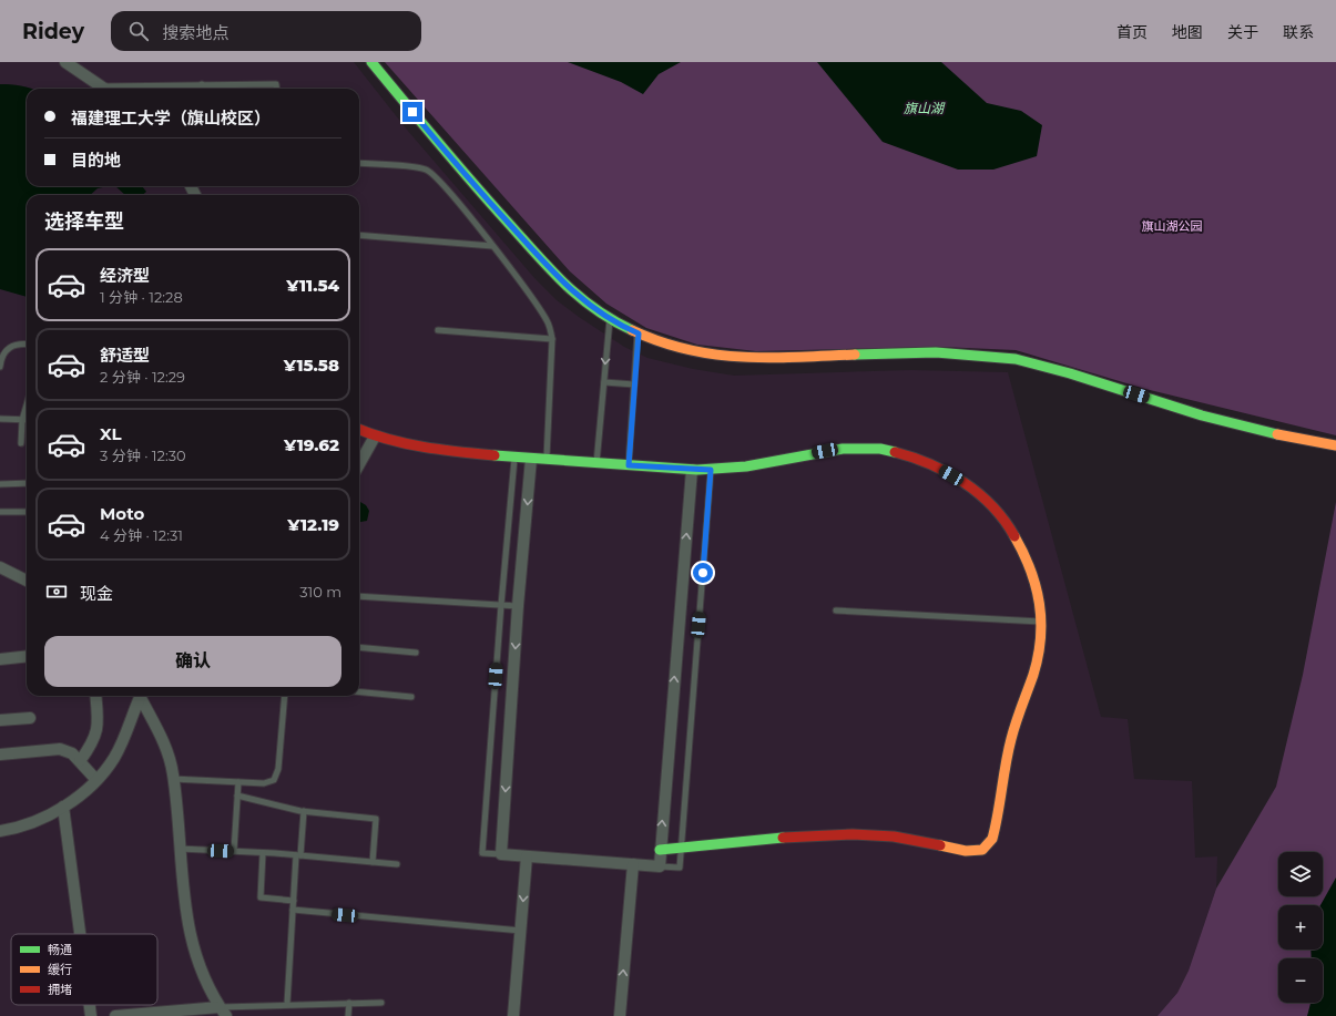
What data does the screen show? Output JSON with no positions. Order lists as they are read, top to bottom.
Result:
{
  "water": ["旗山湖"],
  "parks": ["旗山湖公园"],
  "legend": ["畅通", "缓行", "拥堵"],
  "page": {
    "header": "Ridey",
    "search": "搜索地点",
    "nav": [
      "首页",
      "地图",
      "关于",
      "联系"
    ],
    "banner": ["福建理工大学（旗山校区）", "目的地"],
    "heading": "选择车型",
    "list": [
      {
        "name": "经济型",
        "note": "1 分钟 · 12:28",
        "value": "¥11.54"
      },
      {
        "name": "舒适型",
        "note": "2 分钟 · 12:29",
        "value": "¥15.58"
      },
      {
        "name": "XL",
        "note": "3 分钟 · 12:30",
        "value": "¥19.62"
      },
      {
        "name": "Moto",
        "note": "4 分钟 · 12:31",
        "value": "¥12.19"
      }
    ],
    "pay": ["现金", "310 m"],
    "buttons": "确认",
    "map_buttons": ["+", "−"]
  }
}
